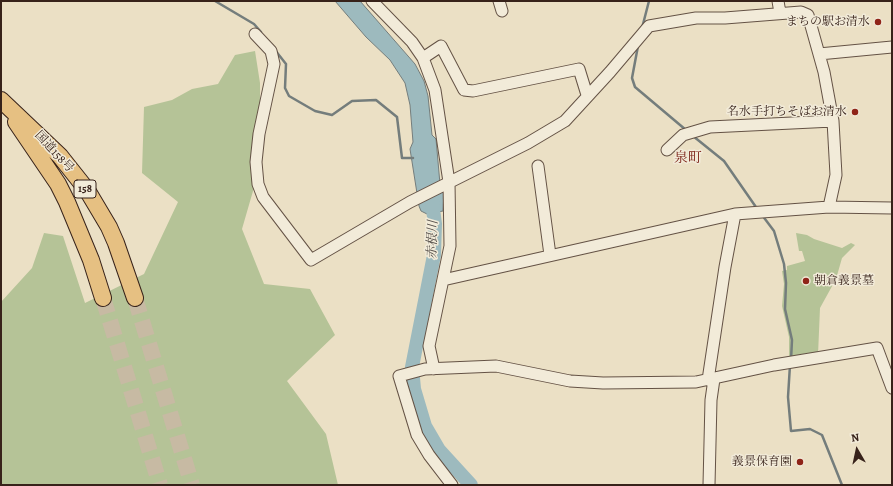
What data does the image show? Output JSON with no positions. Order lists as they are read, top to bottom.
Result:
{
  "streets": {
    "highway": ["国道158号", "158"]
  },
  "districts": ["泉町"],
  "water": ["赤根川"],
  "places": [
    "まちの駅お清水",
    "名水手打ちそばお清水",
    "朝倉義景墓",
    "義景保育園"
  ],
  "north": "top"
}
